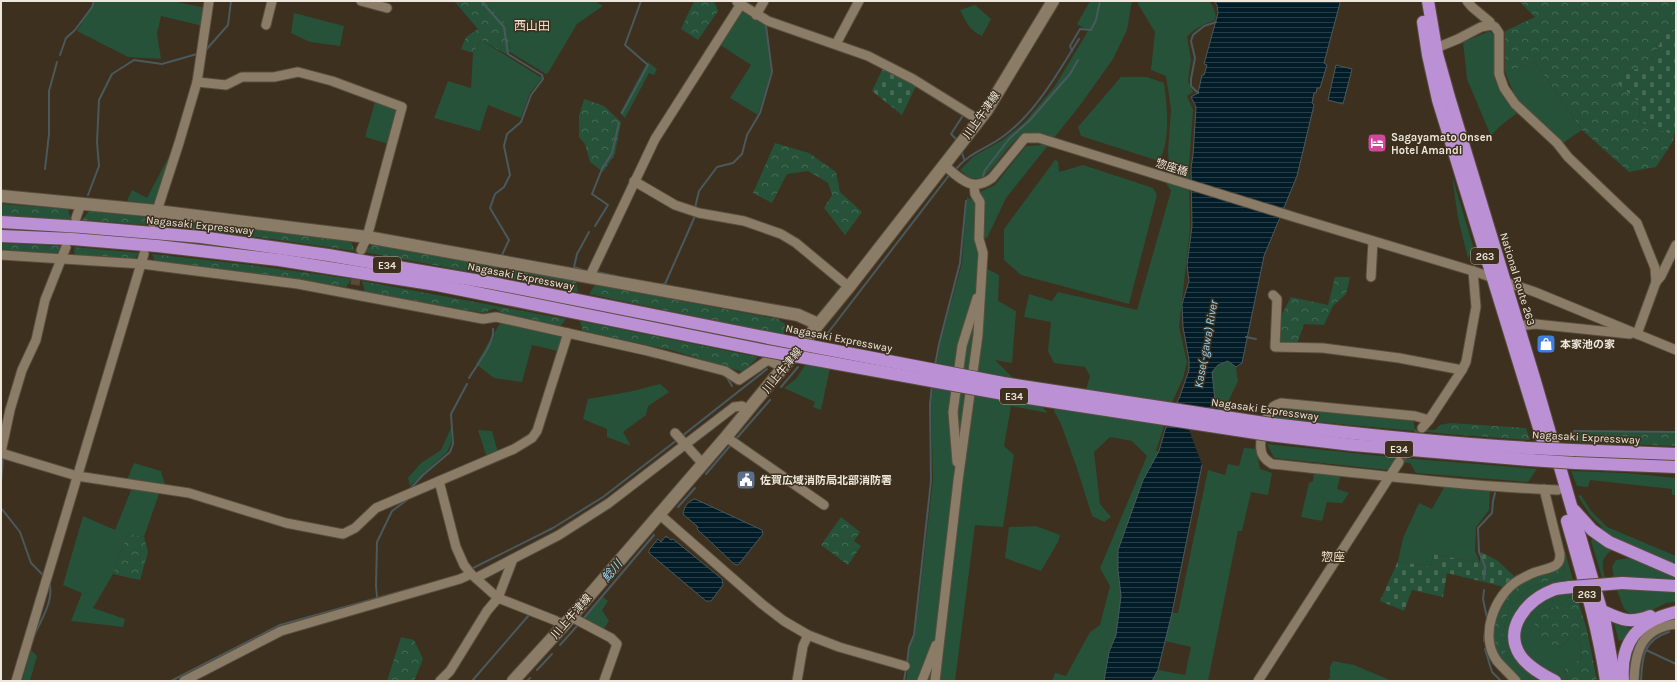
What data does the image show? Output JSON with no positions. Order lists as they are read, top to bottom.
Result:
{
  "streets": {
    "highway": [
      "Nagasaki Expressway",
      "263",
      "E34",
      "National Route 263"
    ],
    "main road": ["川上牛津線"],
    "street": ["惣座橋"]
  },
  "crossings": [
    ["惣座橋", "National Route 263"]
  ],
  "districts": ["西山田", "惣座"],
  "water": ["Kase(-gawa) River", "鯰川"],
  "places": {
    "hotel": ["Sagayamato Onsen Hotel Amandi"],
    "shop": ["本家池の家"],
    "public building": ["佐賀広域消防局北部消防署"]
  }
}
